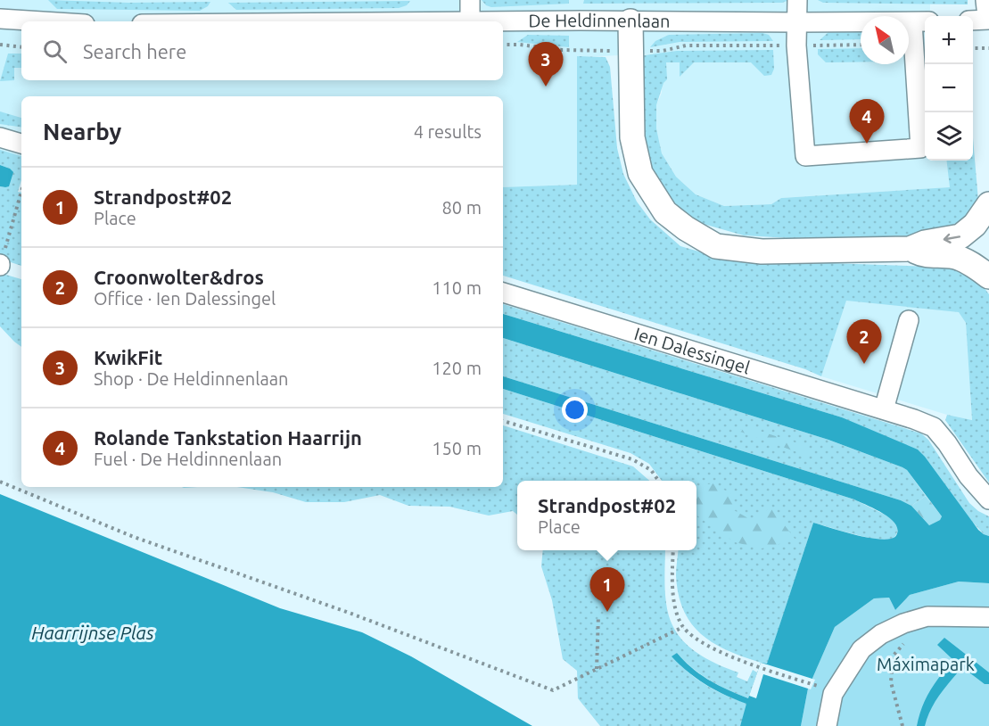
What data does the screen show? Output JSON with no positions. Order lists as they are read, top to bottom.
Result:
{
  "streets": {
    "street": ["De Heldinnenlaan", "Ien Dalessingel"]
  },
  "water": ["Haarrijnse Plas"],
  "parks": ["Máximapark"],
  "north": "top left",
  "page": {
    "map_buttons": ["+", "−"],
    "search": "Search here",
    "pins": [
      "3",
      "4",
      "2",
      "1"
    ],
    "heading": ["Nearby", "4 results"],
    "list": [
      {
        "mark": "1",
        "name": "Strandpost#02",
        "note": "Place",
        "value": "80 m"
      },
      {
        "mark": "2",
        "name": "Croonwolter&dros",
        "note": "Office · Ien Dalessingel",
        "value": "110 m"
      },
      {
        "mark": "3",
        "name": "KwikFit",
        "note": "Shop · De Heldinnenlaan",
        "value": "120 m"
      },
      {
        "mark": "4",
        "name": "Rolande Tankstation Haarrijn",
        "note": "Fuel · De Heldinnenlaan",
        "value": "150 m"
      }
    ],
    "popup": ["Strandpost#02", "Place"]
  }
}
